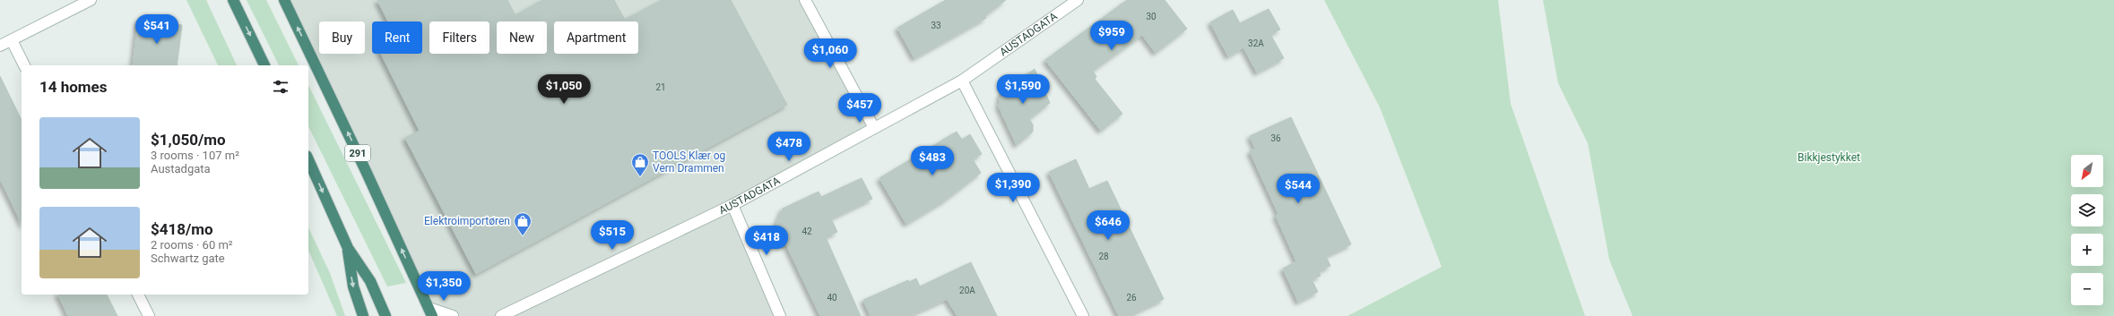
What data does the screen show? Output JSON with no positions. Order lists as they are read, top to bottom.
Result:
{
  "streets": {
    "highway": ["291"],
    "street": ["AUSTADGATA"]
  },
  "parks": ["Bikkjestykket"],
  "places": {
    "shop": ["TOOLS Klær og Vern Drammen", "Elektroimportøren"]
  },
  "house_numbers": [
    "30",
    "33",
    "32A",
    "21",
    "36",
    "42",
    "28",
    "20A",
    "40",
    "26"
  ],
  "north": "bottom left",
  "page": {
    "price": [
      "$541",
      "$959",
      "$1,060",
      "$1,050",
      "$1,590",
      "$457",
      "$478",
      "$483",
      "$1,390",
      "$544",
      "$646",
      "$515",
      "$418",
      "$1,350"
    ],
    "chip": [
      "Buy",
      "Rent",
      "Filters",
      "New",
      "Apartment"
    ],
    "heading": "14 homes",
    "list": [
      {
        "name": "$1,050/mo",
        "note": "3 rooms · 107 m² · Austadgata"
      },
      {
        "name": "$418/mo",
        "note": "2 rooms · 60 m² · Schwartz gate"
      }
    ],
    "map_buttons": ["+", "−"]
  }
}
